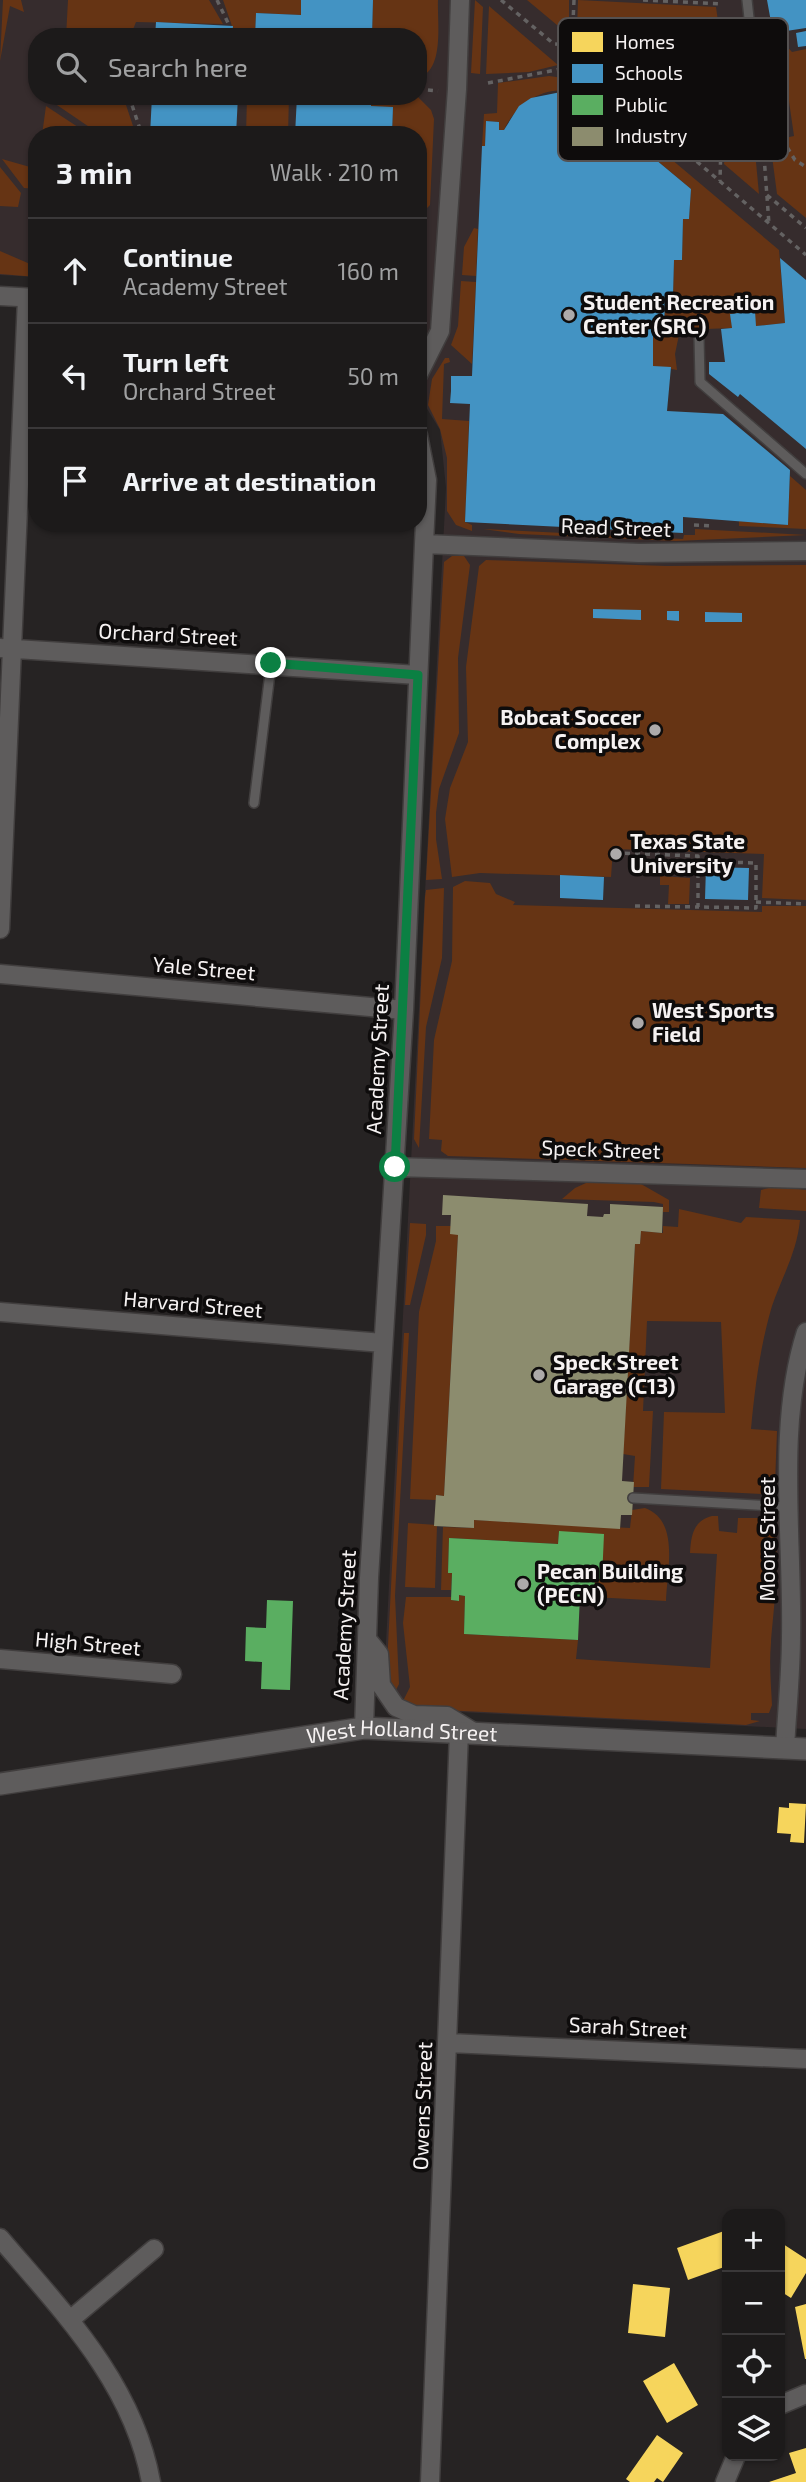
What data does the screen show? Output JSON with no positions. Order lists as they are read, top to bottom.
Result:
{
  "streets": {
    "street": [
      "Read Street",
      "Orchard Street",
      "Yale Street",
      "Academy Street",
      "Speck Street",
      "Harvard Street",
      "Moore Street",
      "High Street",
      "West Holland Street",
      "Sarah Street",
      "Owens Street"
    ]
  },
  "crossings": [
    ["Read Street", "Academy Street"],
    ["Orchard Street", "Academy Street"],
    ["Yale Street", "Academy Street"],
    ["Academy Street", "Speck Street"],
    ["Academy Street", "Harvard Street"],
    ["Academy Street", "West Holland Street"],
    ["Moore Street", "West Holland Street"],
    ["West Holland Street", "Owens Street"],
    ["Sarah Street", "Owens Street"]
  ],
  "places": [
    "Student Recreation Center (SRC)",
    "Bobcat Soccer Complex",
    "Texas State University",
    "West Sports Field",
    "Speck Street Garage (C13)",
    "Pecan Building (PECN)"
  ],
  "legend": [
    "Homes",
    "Schools",
    "Public",
    "Industry"
  ],
  "page": {
    "search": "Search here",
    "heading": ["3 min", "Walk · 210 m"],
    "list": [
      ["Continue", "Academy Street", "160 m"],
      ["Turn left", "Orchard Street", "50 m"],
      "Arrive at destination"
    ],
    "map_buttons": ["+", "−"]
  }
}
